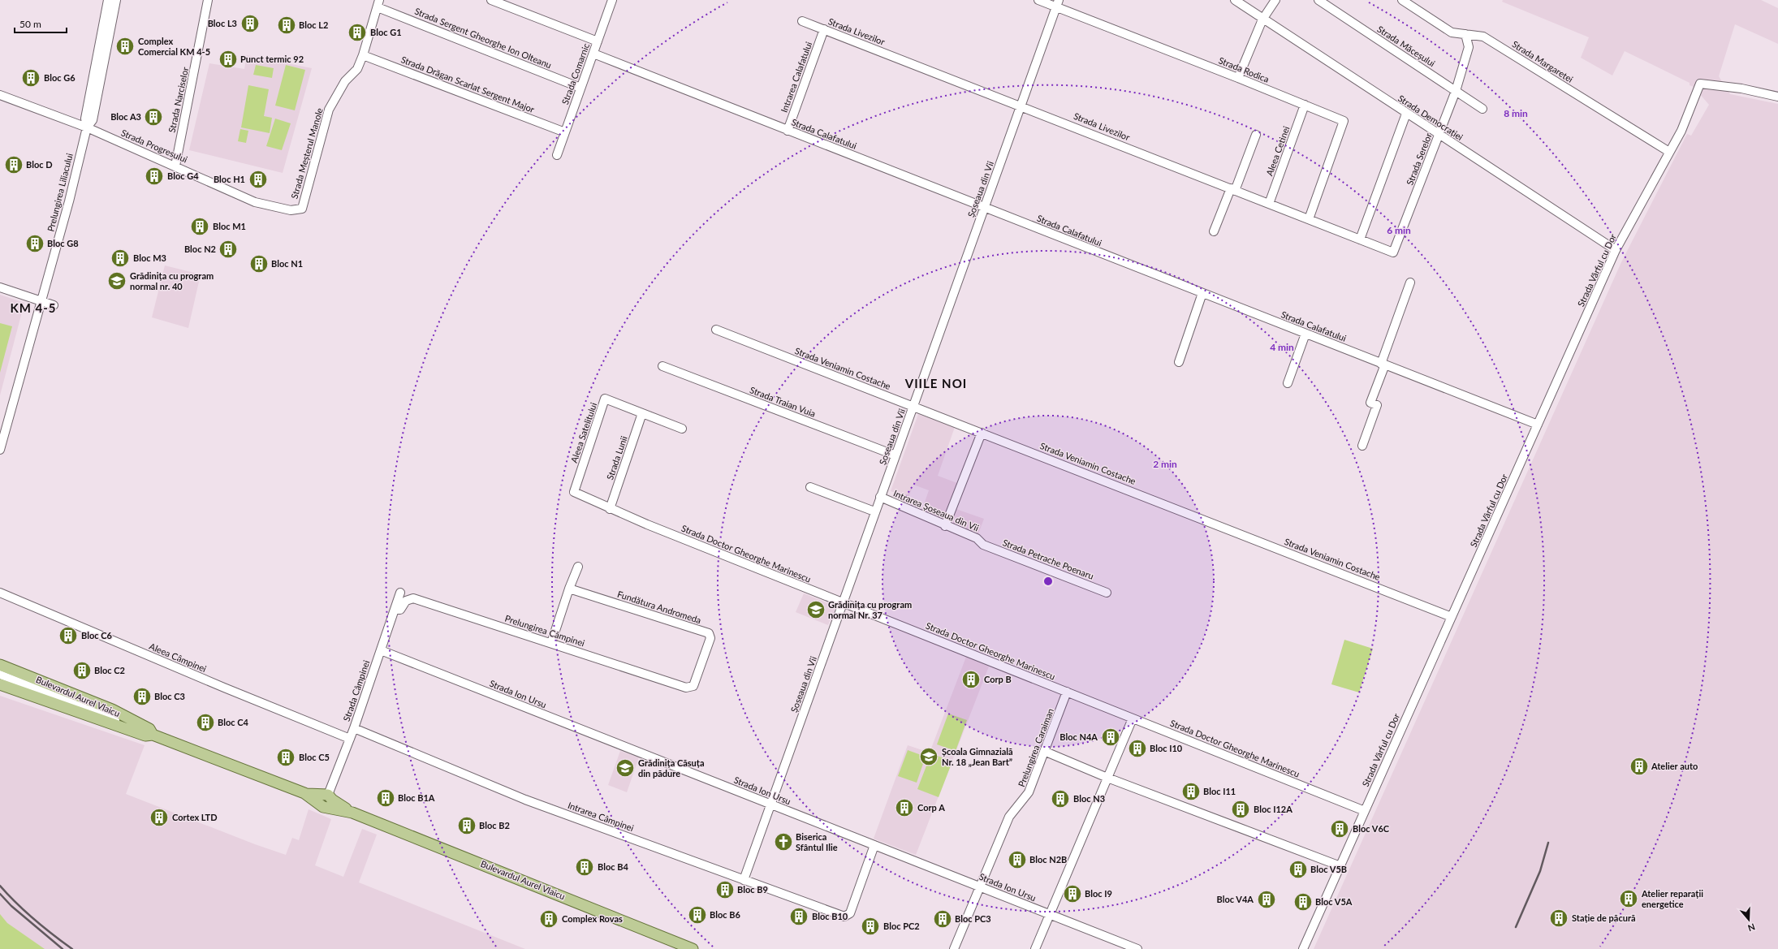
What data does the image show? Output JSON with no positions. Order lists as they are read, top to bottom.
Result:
{
  "streets": {
    "main road": ["Bulevardul Aurel Vlaicu"],
    "street": [
      "Strada Livezilor",
      "Strada Sergent Gheorghe Ion Olteanu",
      "Strada Măceșului",
      "Strada Margaretei",
      "Strada Rodica",
      "Strada Comarnic",
      "Intrarea Calafatului",
      "Strada Drăgan Scarlat Sergent Major",
      "Strada Narciselor",
      "Strada Democrației",
      "Strada Calafatului",
      "Strada Progresului",
      "Aleea Cetinei",
      "Strada Meșterul Manole",
      "Strada Serelor",
      "Șoseaua din Vii",
      "Prelungirea Liliacului",
      "Strada Vârful cu Dor",
      "Strada Veniamin Costache",
      "Strada Traian Vuia",
      "Aleea Satelitului",
      "Strada Lunii",
      "Intrarea Șoseaua din Vii",
      "Strada Doctor Gheorghe Marinescu",
      "Strada Petrache Poenaru",
      "Fundătura Andromeda",
      "Prelungirea Câmpinei",
      "Aleea Câmpinei",
      "Strada Câmpinei",
      "Strada Ion Ursu",
      "Prelungirea Caraiman",
      "Intrarea Câmpinei"
    ]
  },
  "crossings": [
    ["Strada Livezilor", "Strada Rodica"],
    ["Strada Livezilor", "Intrarea Calafatului"],
    ["Strada Livezilor", "Aleea Cetinei"],
    ["Strada Livezilor", "Strada Serelor"],
    ["Strada Livezilor", "Șoseaua din Vii"],
    ["Strada Sergent Gheorghe Ion Olteanu", "Strada Comarnic"],
    ["Strada Sergent Gheorghe Ion Olteanu", "Strada Meșterul Manole"],
    ["Strada Măceșului", "Strada Serelor"],
    ["Strada Margaretei", "Strada Serelor"],
    ["Strada Margaretei", "Strada Vârful cu Dor"],
    ["Strada Rodica", "Aleea Cetinei"],
    ["Strada Rodica", "Șoseaua din Vii"],
    ["Strada Comarnic", "Strada Drăgan Scarlat Sergent Major"],
    ["Strada Comarnic", "Strada Calafatului"],
    ["Intrarea Calafatului", "Strada Calafatului"],
    ["Strada Drăgan Scarlat Sergent Major", "Strada Meșterul Manole"],
    ["Strada Narciselor", "Strada Progresului"],
    ["Strada Democrației", "Strada Serelor"],
    ["Strada Democrației", "Strada Vârful cu Dor"],
    ["Strada Calafatului", "Șoseaua din Vii"],
    ["Strada Calafatului", "Strada Vârful cu Dor"],
    ["Strada Progresului", "Strada Meșterul Manole"],
    ["Strada Progresului", "Prelungirea Liliacului"],
    ["Șoseaua din Vii", "Strada Veniamin Costache"],
    ["Șoseaua din Vii", "Strada Traian Vuia"],
    ["Șoseaua din Vii", "Intrarea Șoseaua din Vii"],
    ["Șoseaua din Vii", "Strada Doctor Gheorghe Marinescu"],
    ["Șoseaua din Vii", "Strada Ion Ursu"],
    ["Șoseaua din Vii", "Intrarea Câmpinei"],
    ["Strada Vârful cu Dor", "Strada Veniamin Costache"],
    ["Strada Vârful cu Dor", "Strada Doctor Gheorghe Marinescu"],
    ["Aleea Satelitului", "Strada Lunii"],
    ["Aleea Satelitului", "Strada Doctor Gheorghe Marinescu"],
    ["Strada Lunii", "Strada Doctor Gheorghe Marinescu"],
    ["Intrarea Șoseaua din Vii", "Strada Petrache Poenaru"],
    ["Strada Doctor Gheorghe Marinescu", "Prelungirea Caraiman"],
    ["Fundătura Andromeda", "Prelungirea Câmpinei"],
    ["Prelungirea Câmpinei", "Strada Câmpinei"],
    ["Aleea Câmpinei", "Strada Câmpinei"],
    ["Strada Câmpinei", "Strada Ion Ursu"],
    ["Strada Câmpinei", "Bulevardul Aurel Vlaicu"],
    ["Strada Câmpinei", "Intrarea Câmpinei"],
    ["Strada Ion Ursu", "Prelungirea Caraiman"],
    ["Strada Ion Ursu", "Intrarea Câmpinei"]
  ],
  "districts": ["KM 4-5", "VIILE NOI"],
  "places": {
    "building": [
      "Bloc L3",
      "Bloc L2",
      "Bloc G1",
      "Complex Comercial KM 4-5",
      "Punct termic 92",
      "Bloc G6",
      "Bloc A3",
      "Bloc D",
      "Bloc G4",
      "Bloc H1",
      "Bloc M1",
      "Bloc G8",
      "Bloc N2",
      "Bloc M3",
      "Bloc N1",
      "Bloc C6",
      "Bloc C2",
      "Corp B",
      "Bloc C3",
      "Bloc C4",
      "Bloc N4A",
      "Bloc I10",
      "Bloc C5",
      "Atelier auto",
      "Bloc I11",
      "Bloc B1A",
      "Bloc N3",
      "Corp A",
      "Bloc I12A",
      "Cortex LTD",
      "Bloc B2",
      "Bloc V6C",
      "Bloc N2B",
      "Bloc B4",
      "Bloc V5B",
      "Bloc B9",
      "Bloc I9",
      "Atelier reparații energetice",
      "Bloc V4A",
      "Bloc V5A",
      "Bloc B6",
      "Bloc B10",
      "Stație de păcură",
      "Complex Rovas",
      "Bloc PC3",
      "Bloc PC2"
    ],
    "school or university": [
      "Grădinița cu program normal nr. 40",
      "Grădinița cu program normal Nr. 37",
      "Școala Gimnazială Nr. 18 „Jean Bart”",
      "Grădinița Căsuța din pădure"
    ],
    "church": ["Biserica Sfântul Ilie"]
  },
  "scale_bar": "50 m",
  "north": "bottom",
  "rings": [
    "8 min",
    "6 min",
    "4 min",
    "2 min"
  ]
}
